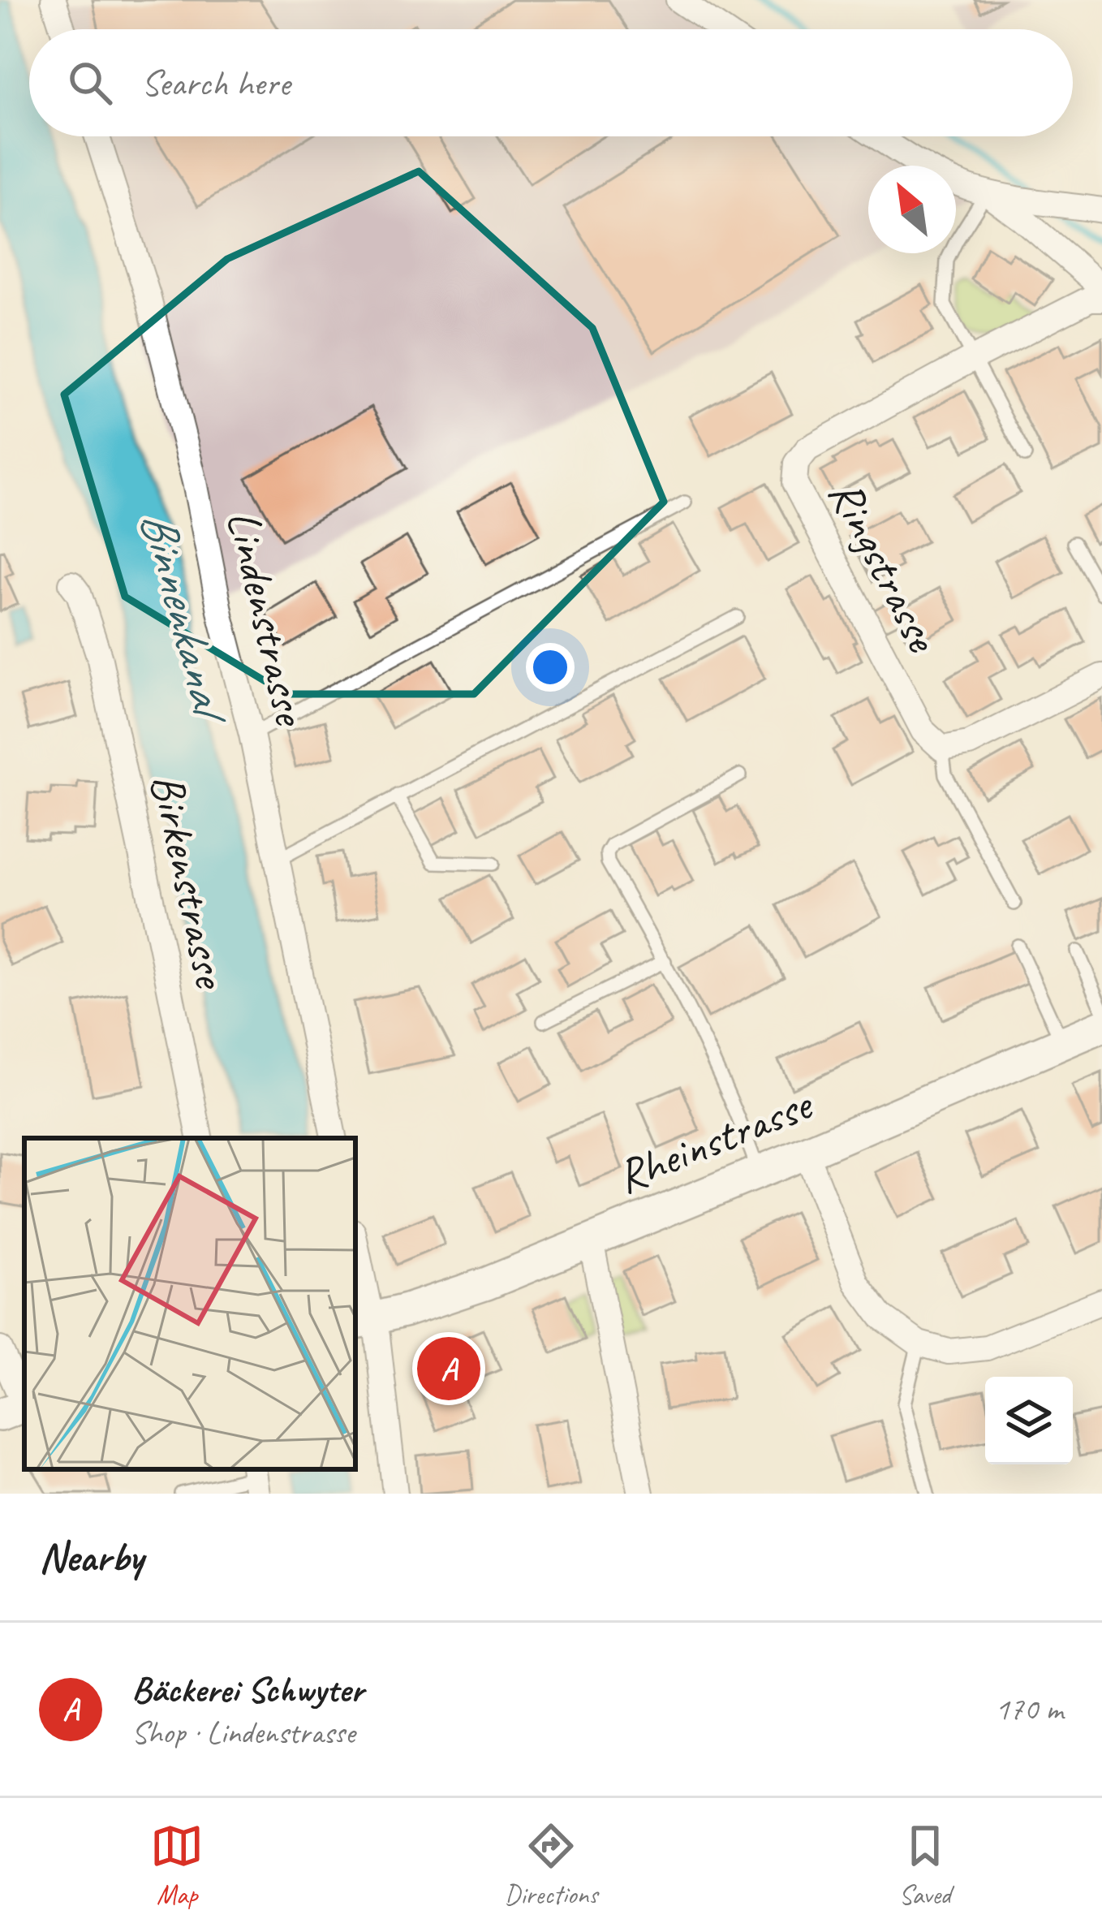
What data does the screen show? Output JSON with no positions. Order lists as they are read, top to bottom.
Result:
{
  "streets": {
    "street": [
      "Ringstrasse",
      "Lindenstrasse",
      "Birkenstrasse",
      "Rheinstrasse"
    ]
  },
  "water": ["Binnenkanal"],
  "north": "top left",
  "page": {
    "search": "Search here",
    "pins": "A",
    "heading": "Nearby",
    "list": [
      {
        "mark": "A",
        "name": "Bäckerei Schwyter",
        "note": "Shop · Lindenstrasse",
        "value": "170 m"
      }
    ],
    "nav": ["Map", "Directions", "Saved"]
  }
}
